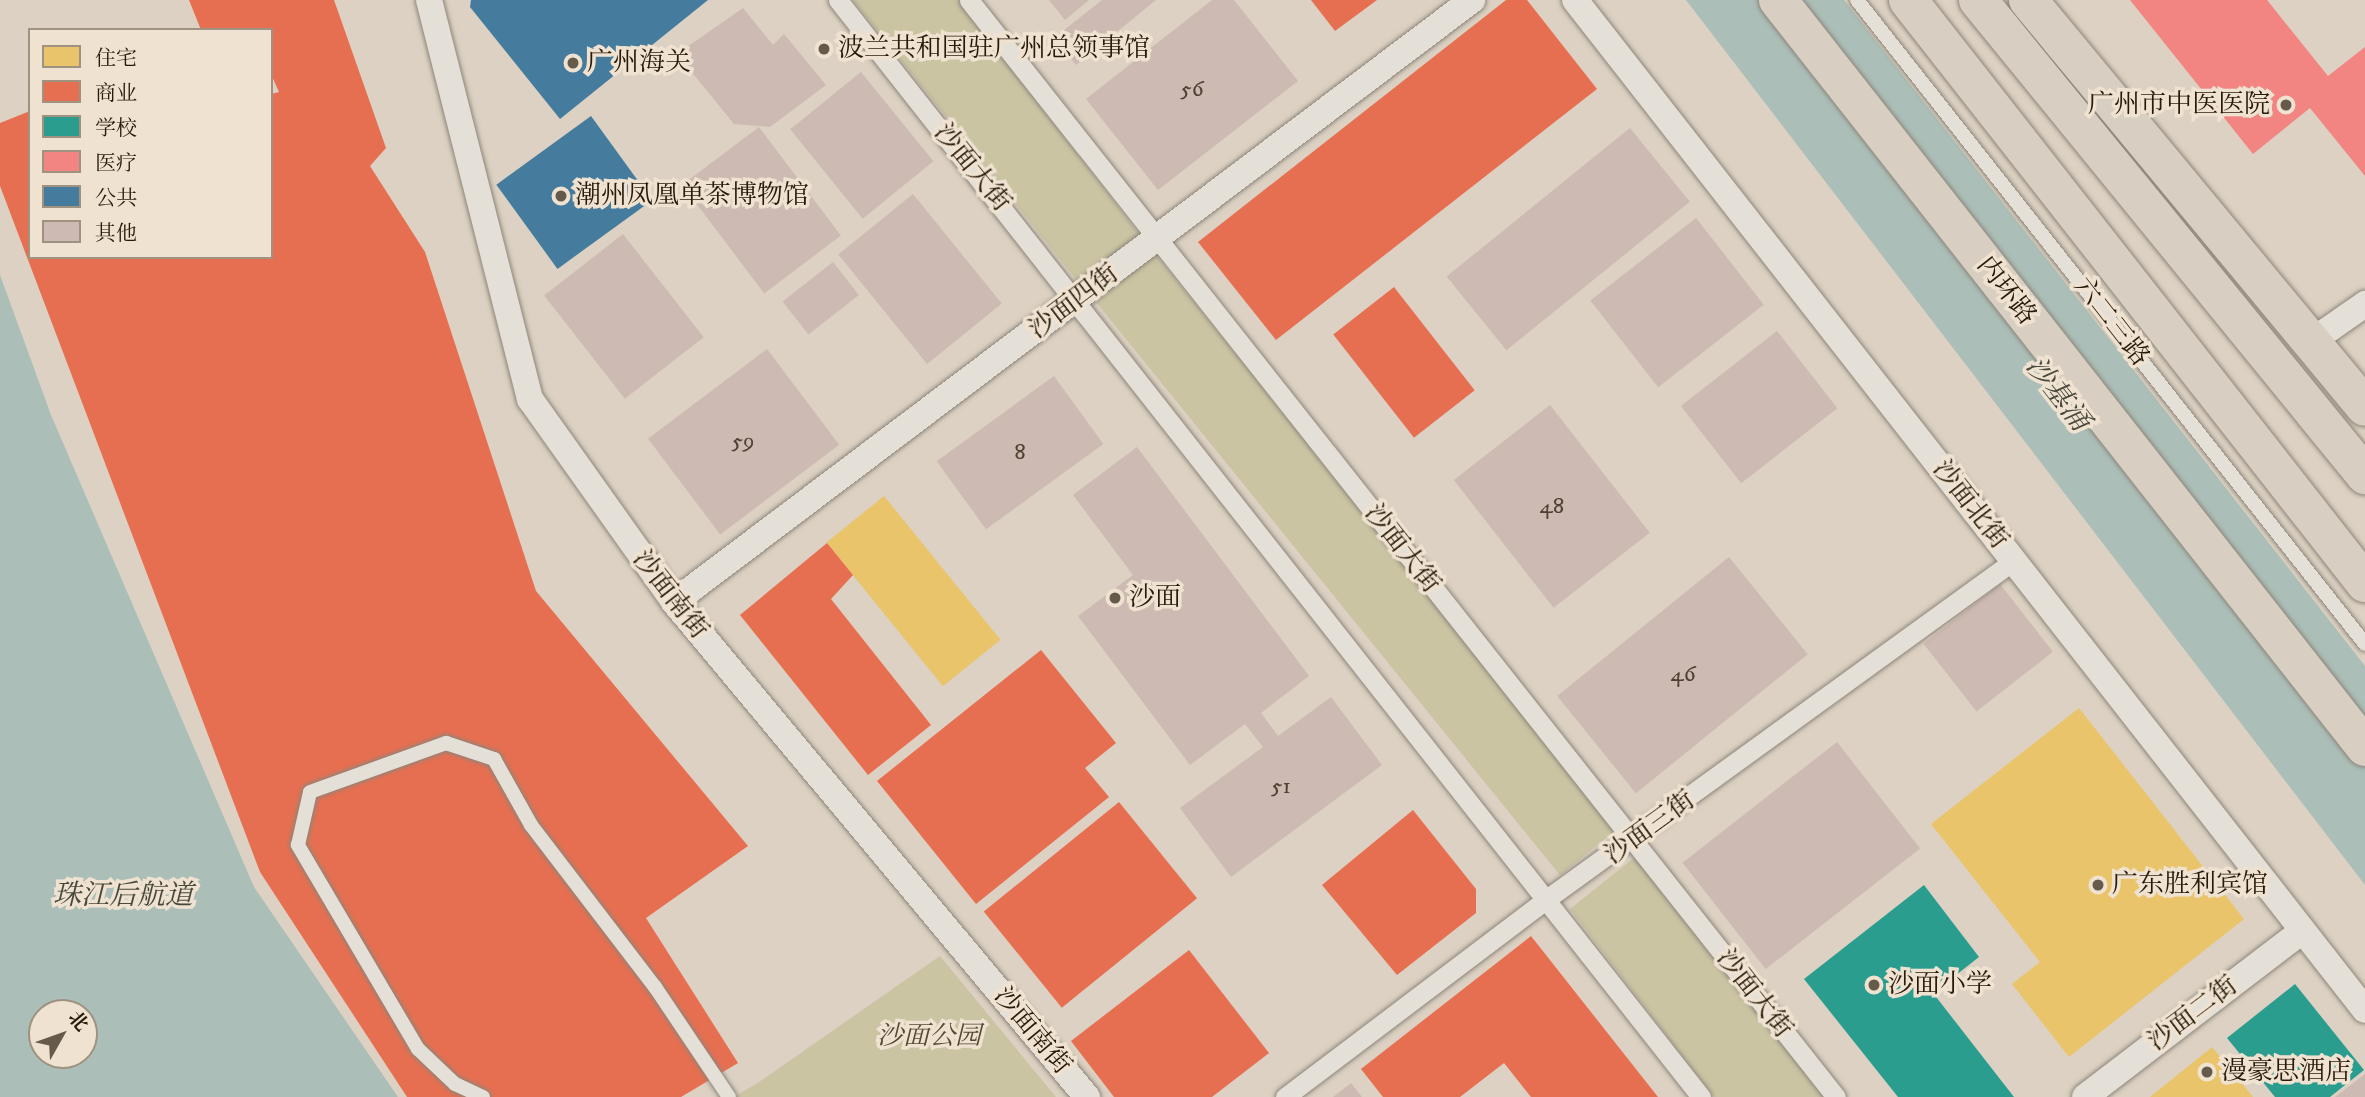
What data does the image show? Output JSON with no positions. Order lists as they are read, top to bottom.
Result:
{
  "streets": {
    "main road": ["内环路"],
    "street": [
      "沙面大街",
      "沙面四街",
      "沙面北街",
      "沙面南街",
      "沙面三街",
      "沙面二街"
    ],
    "lane": ["六二三路"]
  },
  "crossings": [
    ["沙面大街", "沙面四街"],
    ["沙面大街", "沙面三街"],
    ["沙面四街", "沙面南街"],
    ["沙面北街", "沙面三街"],
    ["沙面北街", "沙面二街"]
  ],
  "water": ["沙基涌", "珠江后航道"],
  "parks": ["沙面公园"],
  "places": [
    "波兰共和国驻广州总领事馆",
    "广州海关",
    "广州市中医医院",
    "潮州凤凰单茶博物馆",
    "沙面",
    "广东胜利宾馆",
    "沙面小学",
    "漫豪思酒店"
  ],
  "house_numbers": [
    "56",
    "59",
    "8",
    "48",
    "46",
    "51"
  ],
  "legend": [
    "住宅",
    "商业",
    "学校",
    "医疗",
    "公共",
    "其他"
  ],
  "north": "top right"
}
